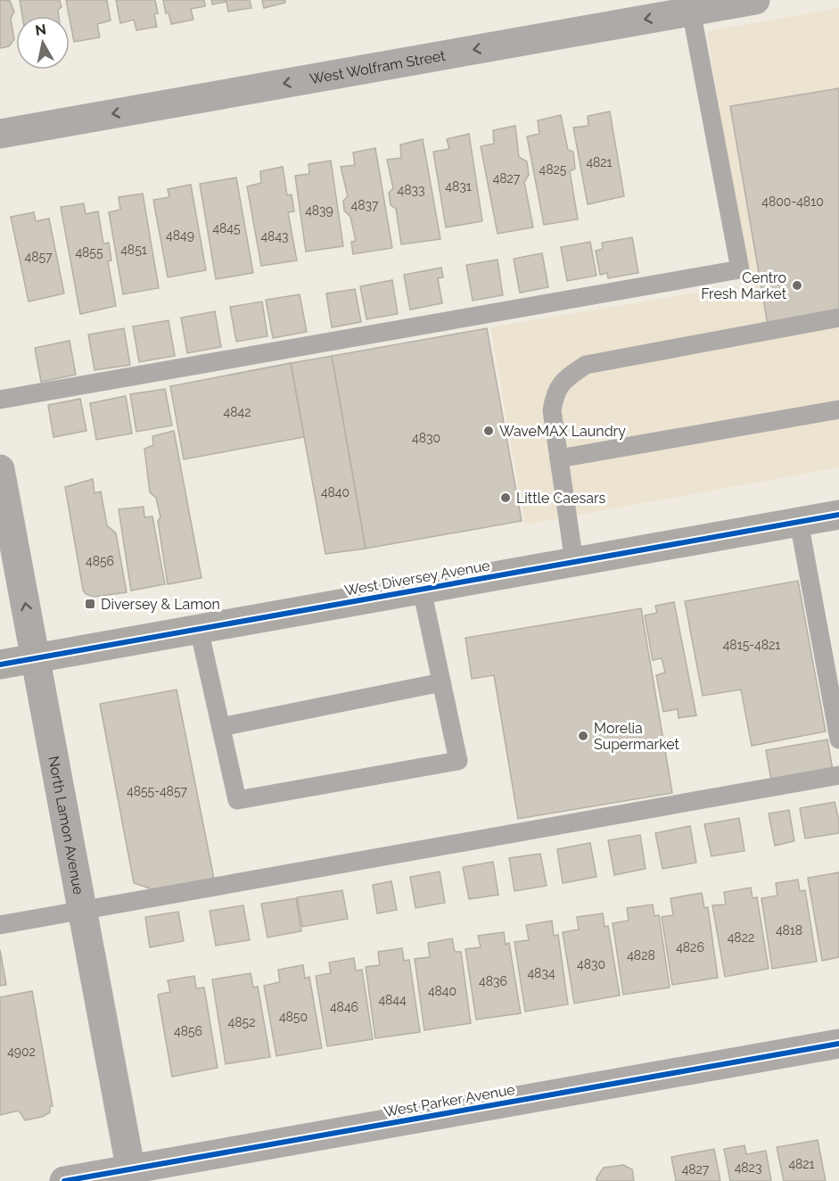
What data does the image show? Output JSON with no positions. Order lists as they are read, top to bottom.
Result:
{
  "streets": {
    "main road": ["West Diversey Avenue"],
    "street": ["West Wolfram Street", "North Lamon Avenue", "West Parker Avenue"]
  },
  "crossings": [
    ["West Diversey Avenue", "North Lamon Avenue"],
    ["North Lamon Avenue", "West Parker Avenue"]
  ],
  "one_way": ["West Wolfram Street"],
  "places": {
    "other": [
      "Centro Fresh Market",
      "WaveMAX Laundry",
      "Little Caesars",
      "Morelia Supermarket"
    ],
    "transit": ["Diversey & Lamon"]
  },
  "house_numbers": [
    "4821",
    "4825",
    "4827",
    "4831",
    "4833",
    "4800-4810",
    "4837",
    "4839",
    "4845",
    "4849",
    "4843",
    "4851",
    "4855",
    "4857",
    "4842",
    "4830",
    "4840",
    "4856",
    "4815-4821",
    "4855-4857",
    "4818",
    "4822",
    "4826",
    "4828",
    "4830",
    "4834",
    "4836",
    "4840",
    "4844",
    "4846",
    "4850",
    "4852",
    "4856",
    "4902",
    "4821",
    "4823",
    "4827"
  ],
  "north": "top"
}
